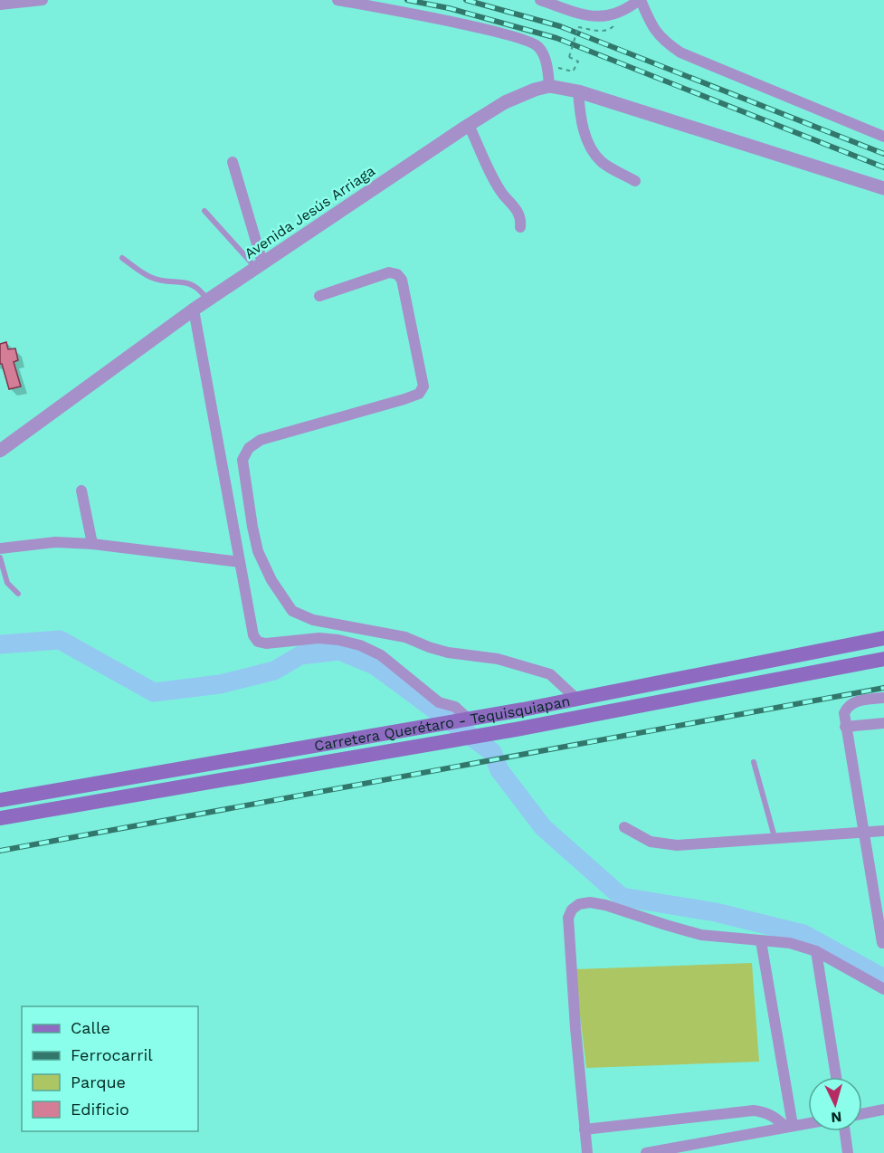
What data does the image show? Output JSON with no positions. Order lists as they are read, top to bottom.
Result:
{
  "streets": {
    "main road": ["Carretera Querétaro - Tequisquiapan"],
    "street": ["Avenida Jesús Arriaga"]
  },
  "legend": [
    "Calle",
    "Ferrocarril",
    "Parque",
    "Edificio"
  ],
  "north": "bottom"
}
